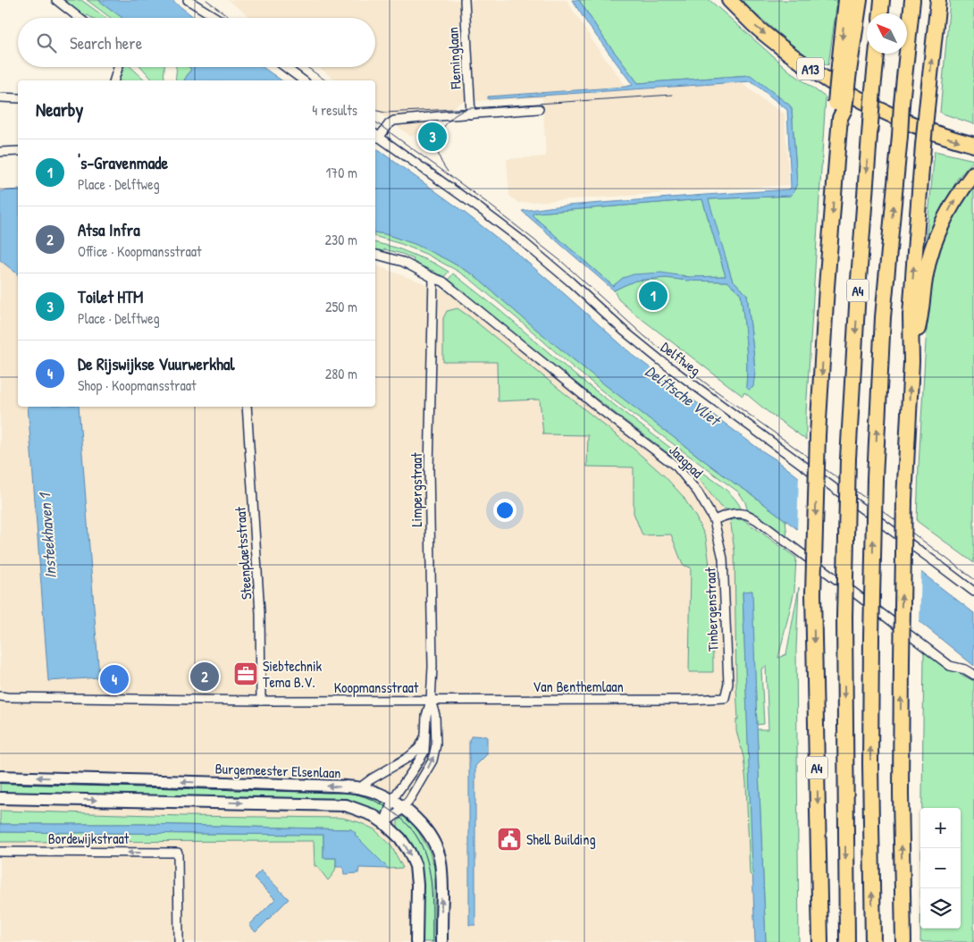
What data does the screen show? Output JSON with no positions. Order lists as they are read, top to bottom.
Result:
{
  "streets": {
    "highway": ["A13", "A4"],
    "main road": ["Burgemeester Elsenlaan"],
    "street": [
      "Fleminglaan",
      "Delftweg",
      "Jaagpad",
      "Limpergstraat",
      "Steenplaetsstraat",
      "Tinbergenstraat",
      "Van Benthemlaan",
      "Koopmansstraat",
      "Bordewijkstraat"
    ]
  },
  "crossings": [
    ["Fleminglaan", "Delftweg"],
    ["Jaagpad", "Limpergstraat"],
    ["Jaagpad", "Tinbergenstraat"],
    ["Limpergstraat", "Van Benthemlaan"],
    ["Limpergstraat", "Koopmansstraat"],
    ["Limpergstraat", "Burgemeester Elsenlaan"],
    ["Steenplaetsstraat", "Koopmansstraat"],
    ["Tinbergenstraat", "Van Benthemlaan"],
    ["Van Benthemlaan", "Koopmansstraat"]
  ],
  "water": ["Delftsche Vliet", "Insteekhaven 1"],
  "places": {
    "office": ["Siebtechnik Tema B.V."],
    "public building": ["Shell Building"]
  },
  "north": "top left",
  "page": {
    "search": "Search here",
    "heading": ["Nearby", "4 results"],
    "pins": [
      "3",
      "1",
      "2",
      "4"
    ],
    "list": [
      {
        "mark": "1",
        "name": "'s-Gravenmade",
        "note": "Place · Delftweg",
        "value": "170 m"
      },
      {
        "mark": "2",
        "name": "Atsa Infra",
        "note": "Office · Koopmansstraat",
        "value": "230 m"
      },
      {
        "mark": "3",
        "name": "Toilet HTM",
        "note": "Place · Delftweg",
        "value": "250 m"
      },
      {
        "mark": "4",
        "name": "De Rijswijkse Vuurwerkhal",
        "note": "Shop · Koopmansstraat",
        "value": "280 m"
      }
    ],
    "map_buttons": ["+", "−"]
  }
}
